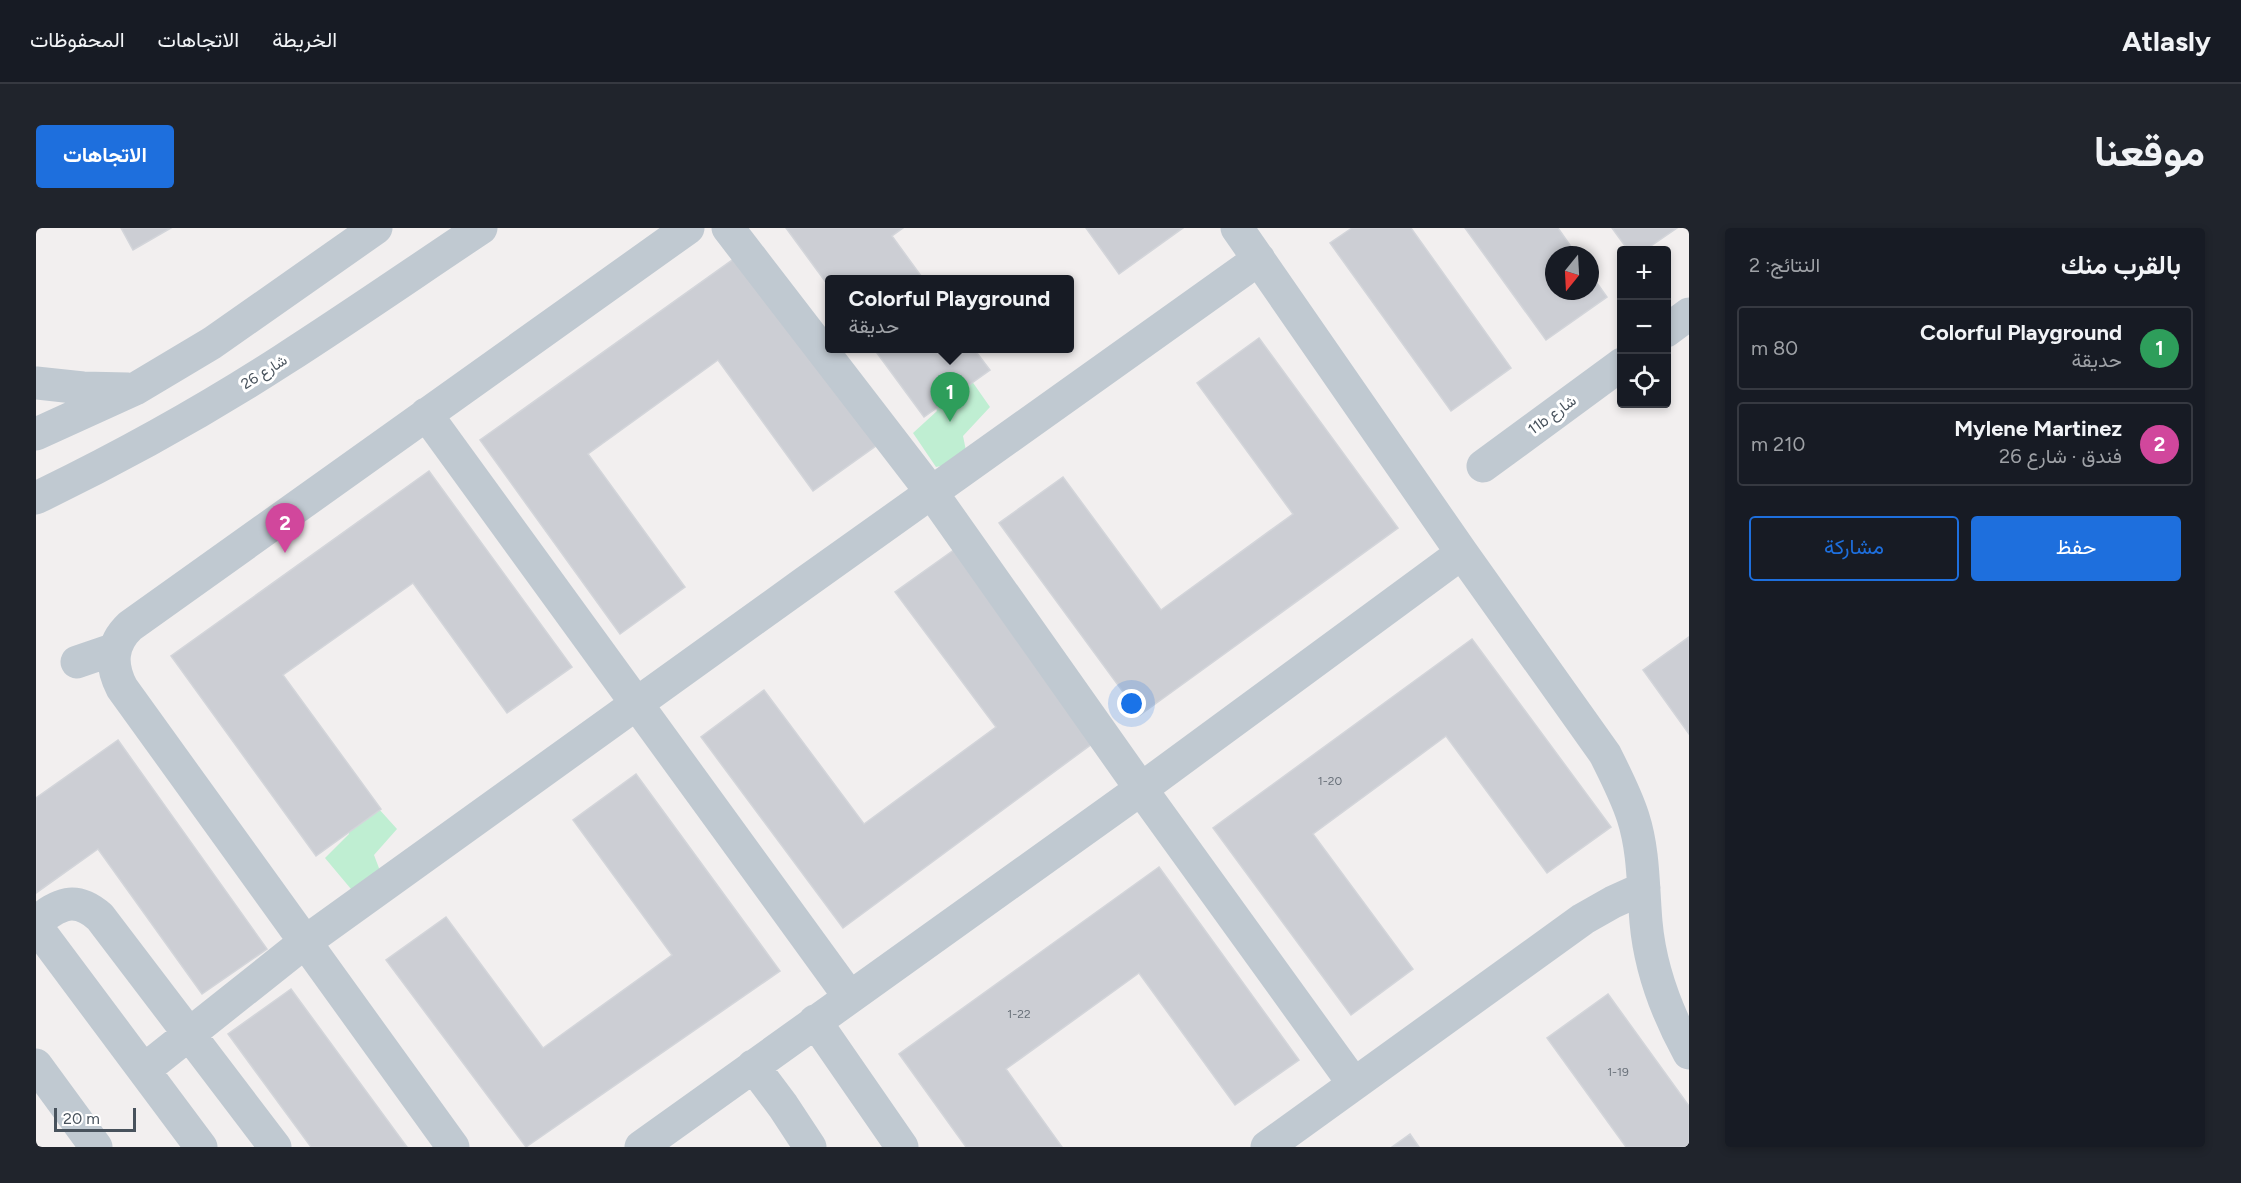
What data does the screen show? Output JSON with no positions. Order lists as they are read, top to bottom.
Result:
{
  "streets": {
    "street": ["شارع 26", "11b شارع"]
  },
  "house_numbers": ["1-20", "1-22", "1-19"],
  "scale_bar": "20 m",
  "north": "bottom",
  "page": {
    "header": "Atlasly",
    "nav": ["الخريطة", "الاتجاهات", "المحفوظات"],
    "title": "موقعنا",
    "buttons": [
      "الاتجاهات",
      ["حفظ", "مشاركة"]
    ],
    "heading": ["بالقرب منك", "النتائج: 2"],
    "map_buttons": ["+", "−"],
    "popup": ["Colorful Playground", "حديقة"],
    "list": [
      {
        "mark": "1",
        "name": "Colorful Playground",
        "note": "حديقة",
        "value": "80 m"
      },
      {
        "mark": "2",
        "name": "Mylene Martinez",
        "note": "فندق · شارع 26",
        "value": "210 m"
      }
    ],
    "pins": ["1", "2"],
    "scale": "20 m"
  }
}
